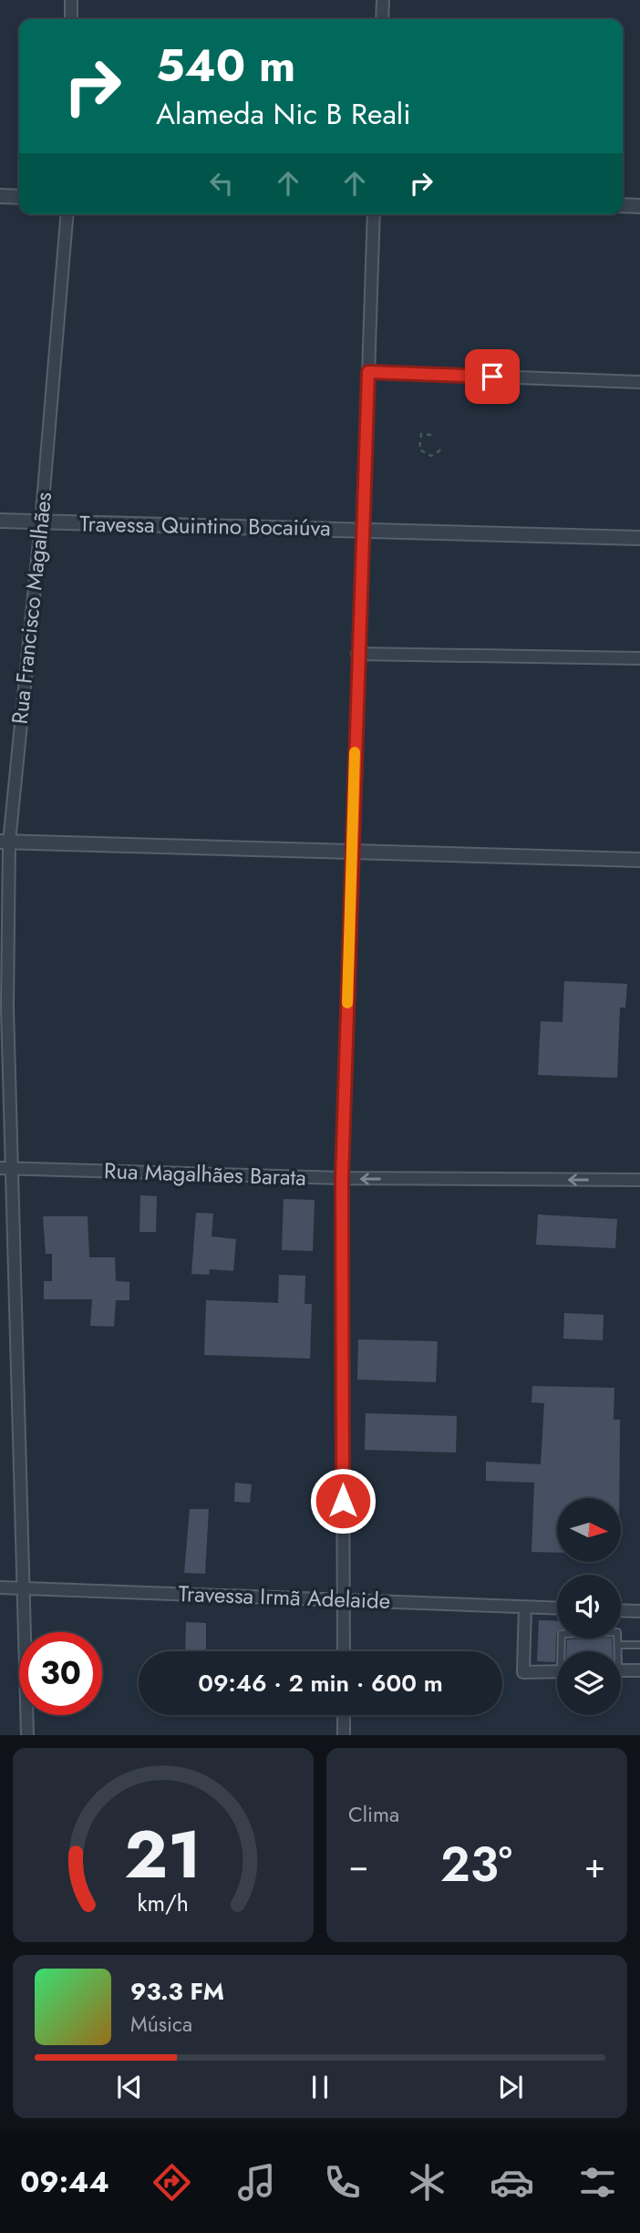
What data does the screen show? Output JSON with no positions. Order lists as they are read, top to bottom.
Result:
{
  "streets": {
    "street": [
      "Travessa Quintino Bocaiúva",
      "Rua Francisco Magalhães",
      "Rua Magalhães Barata",
      "Travessa Irmã Adelaide"
    ]
  },
  "crossings": [
    ["Travessa Quintino Bocaiúva", "Rua Francisco Magalhães"],
    ["Rua Francisco Magalhães", "Rua Magalhães Barata"],
    ["Rua Francisco Magalhães", "Travessa Irmã Adelaide"]
  ],
  "one_way": ["Rua Magalhães Barata"],
  "north": "right",
  "page": {
    "turn": ["540 m", "Alameda Nic B Reali"],
    "limit": "30",
    "trip": "09:46 · 2 min · 600 m",
    "tile": "Clima",
    "heat": ["−", "23°", "+"],
    "song": ["93.3 FM", "Música"],
    "tabs": "09:44",
    "gauge": ["21", "km/h"]
  }
}
